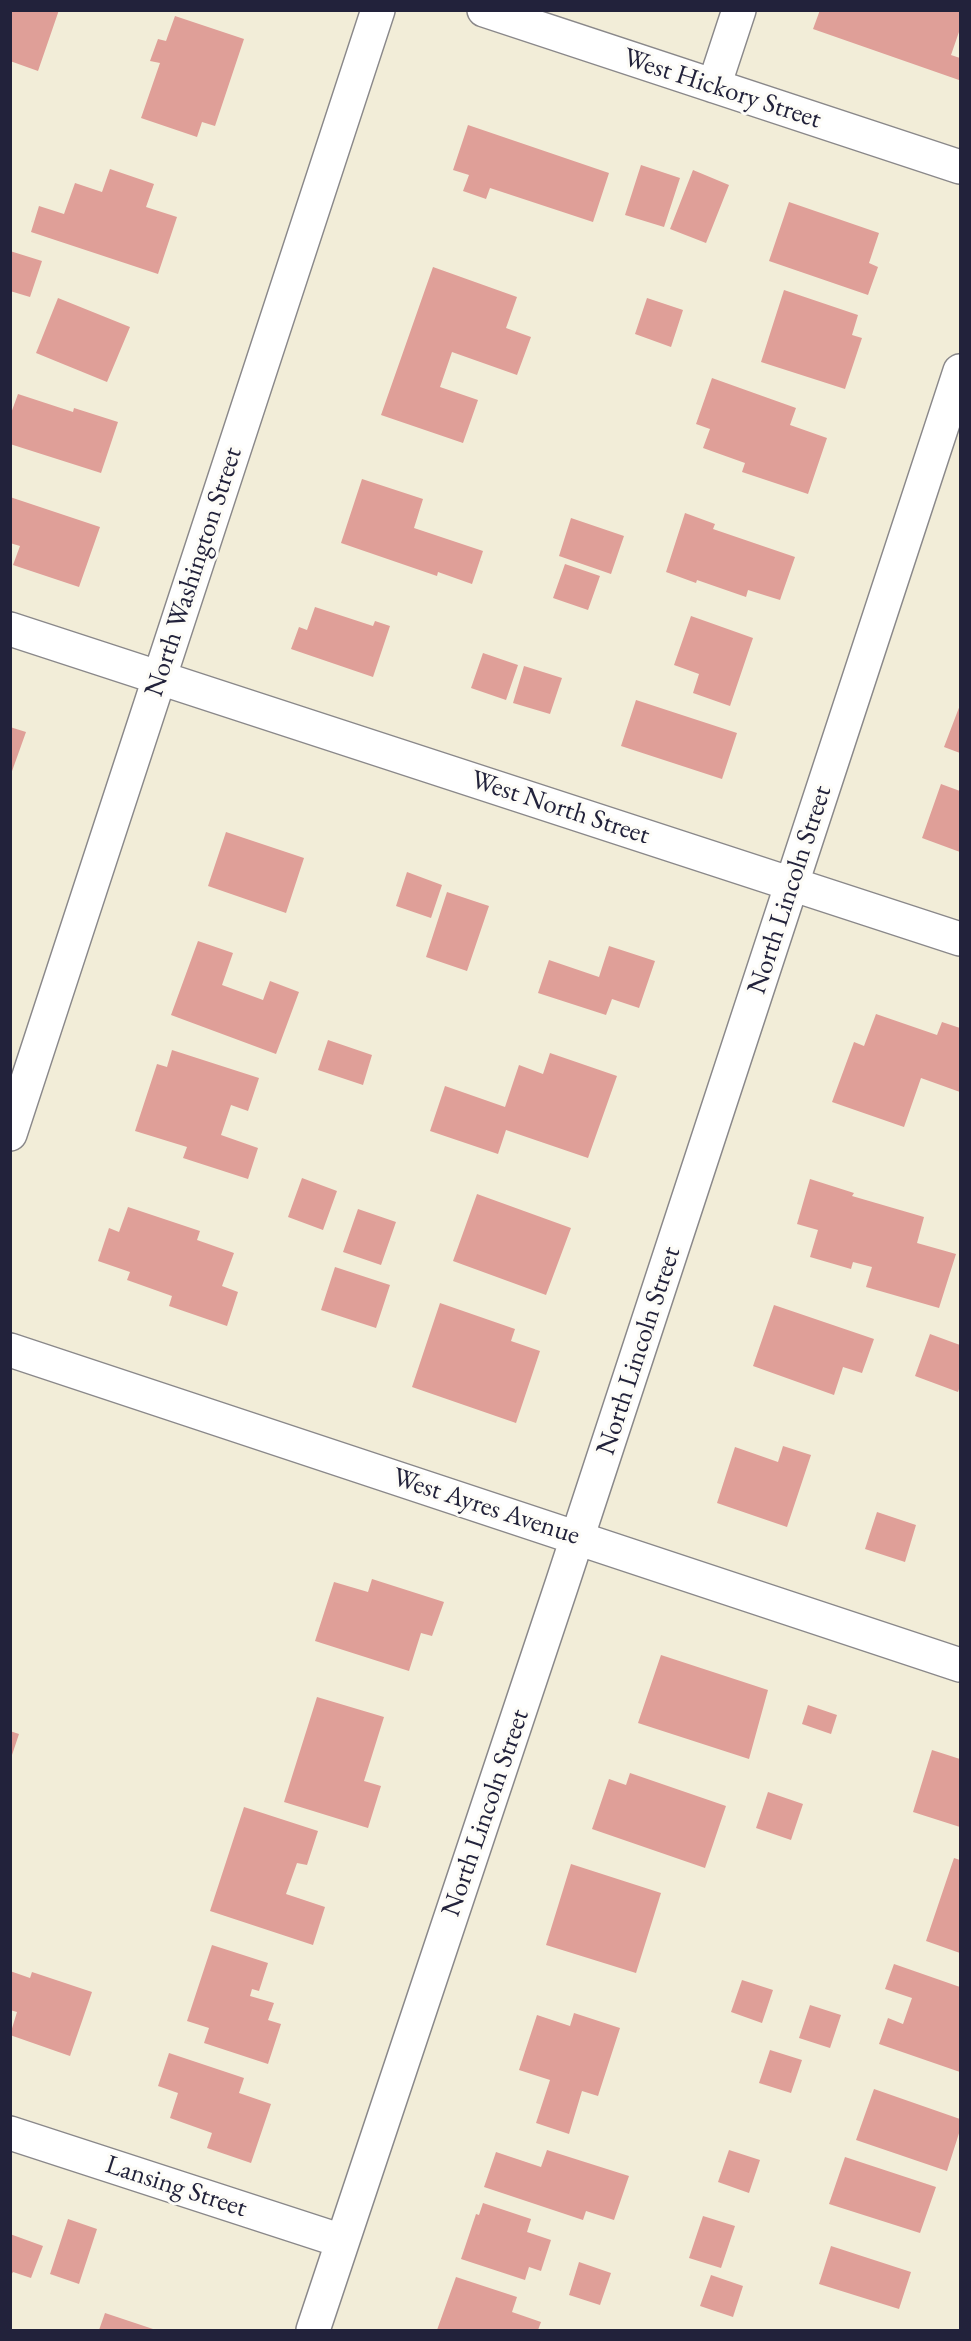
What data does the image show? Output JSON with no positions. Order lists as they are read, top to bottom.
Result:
{
  "streets": {
    "street": [
      "West Hickory Street",
      "North Washington Street",
      "West North Street",
      "North Lincoln Street",
      "West Ayres Avenue",
      "Lansing Street"
    ]
  },
  "crossings": [
    ["North Washington Street", "West North Street"],
    ["West North Street", "North Lincoln Street"],
    ["North Lincoln Street", "West Ayres Avenue"],
    ["North Lincoln Street", "Lansing Street"]
  ]
}
